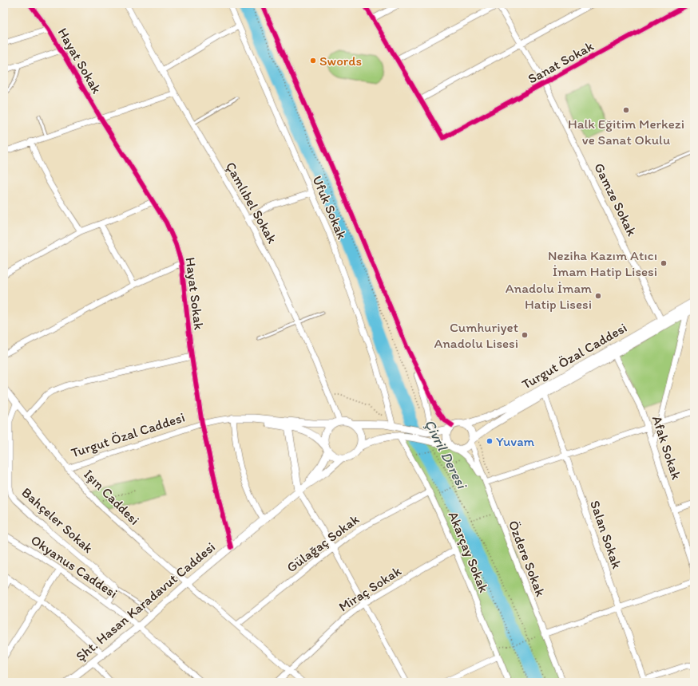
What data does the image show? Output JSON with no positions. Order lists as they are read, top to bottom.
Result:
{
  "streets": {
    "street": [
      "Hayat Sokak",
      "Sanat Sokak",
      "Gamze Sokak",
      "Çamlıbel Sokak",
      "Ufuk Sokak",
      "Turgut Özal Caddesi",
      "Afak Sokak",
      "Işın Caddesi",
      "Bahçeler Sokak",
      "Salan Sokak",
      "Gülağaç Sokak",
      "Akarçay Sokak",
      "Özdere Sokak",
      "Okyanus Caddesi",
      "Miraç Sokak",
      "Şht. Hasan Karadavut Caddesi"
    ]
  },
  "crossings": [
    ["Hayat Sokak", "Turgut Özal Caddesi"],
    ["Hayat Sokak", "Şht. Hasan Karadavut Caddesi"],
    ["Sanat Sokak", "Gamze Sokak"],
    ["Gamze Sokak", "Turgut Özal Caddesi"],
    ["Çamlıbel Sokak", "Turgut Özal Caddesi"],
    ["Turgut Özal Caddesi", "Afak Sokak"],
    ["Turgut Özal Caddesi", "Işın Caddesi"],
    ["Turgut Özal Caddesi", "Salan Sokak"],
    ["Turgut Özal Caddesi", "Özdere Sokak"],
    ["Işın Caddesi", "Bahçeler Sokak"],
    ["Işın Caddesi", "Gülağaç Sokak"],
    ["Işın Caddesi", "Miraç Sokak"],
    ["Işın Caddesi", "Şht. Hasan Karadavut Caddesi"],
    ["Gülağaç Sokak", "Akarçay Sokak"],
    ["Akarçay Sokak", "Miraç Sokak"],
    ["Okyanus Caddesi", "Şht. Hasan Karadavut Caddesi"]
  ],
  "water": ["Çivril Deresi"],
  "places": [
    "Swords",
    "Halk Eğitim Merkezi ve Sanat Okulu",
    "Neziha Kazım Atıcı İmam Hatip Lisesi",
    "Anadolu İmam Hatip Lisesi",
    "Cumhuriyet Anadolu Lisesi",
    "Yuvam"
  ]
}
